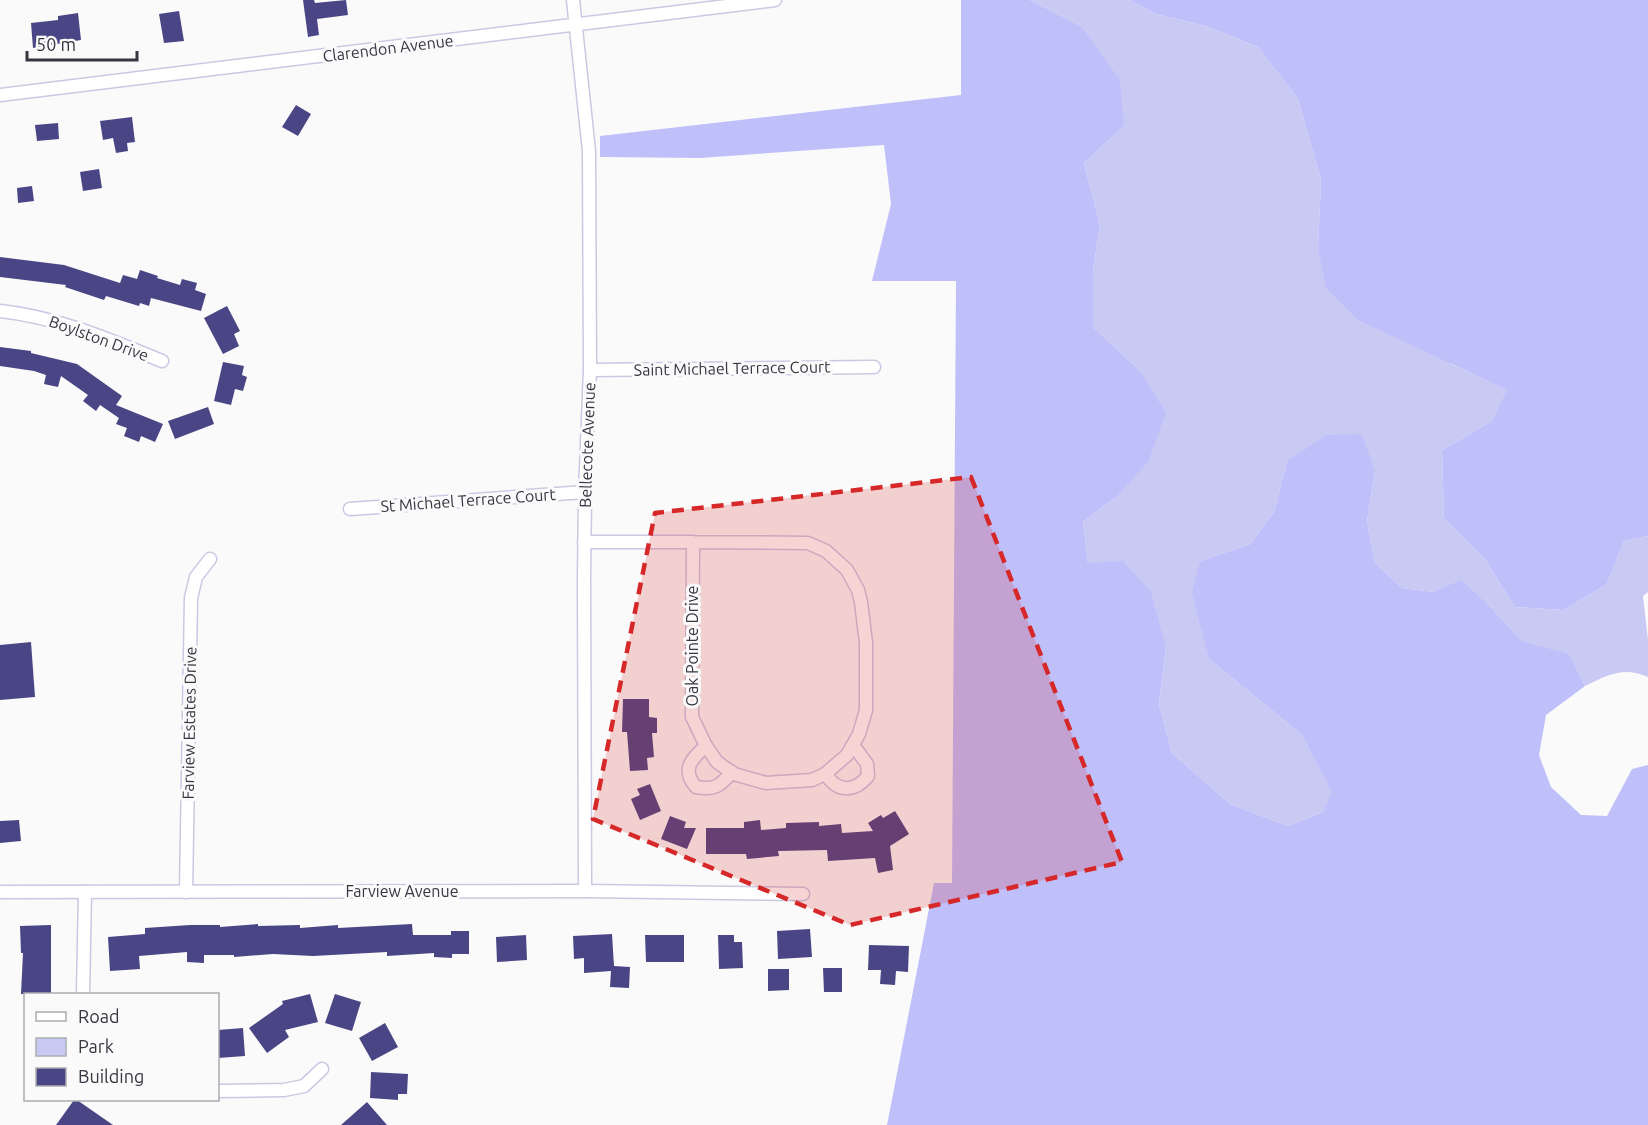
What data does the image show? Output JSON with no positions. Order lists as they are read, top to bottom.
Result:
{
  "streets": {
    "street": [
      "Clarendon Avenue",
      "Boylston Drive",
      "Saint Michael Terrace Court",
      "Bellecote Avenue",
      "St Michael Terrace Court",
      "Oak Pointe Drive",
      "Farview Estates Drive",
      "Farview Avenue"
    ]
  },
  "crossings": [
    ["Clarendon Avenue", "Bellecote Avenue"],
    ["Saint Michael Terrace Court", "Bellecote Avenue"],
    ["Bellecote Avenue", "St Michael Terrace Court"],
    ["Bellecote Avenue", "Oak Pointe Drive"],
    ["Bellecote Avenue", "Farview Avenue"],
    ["Farview Estates Drive", "Farview Avenue"]
  ],
  "legend": ["Road", "Park", "Building"],
  "scale_bar": "50 m"
}
